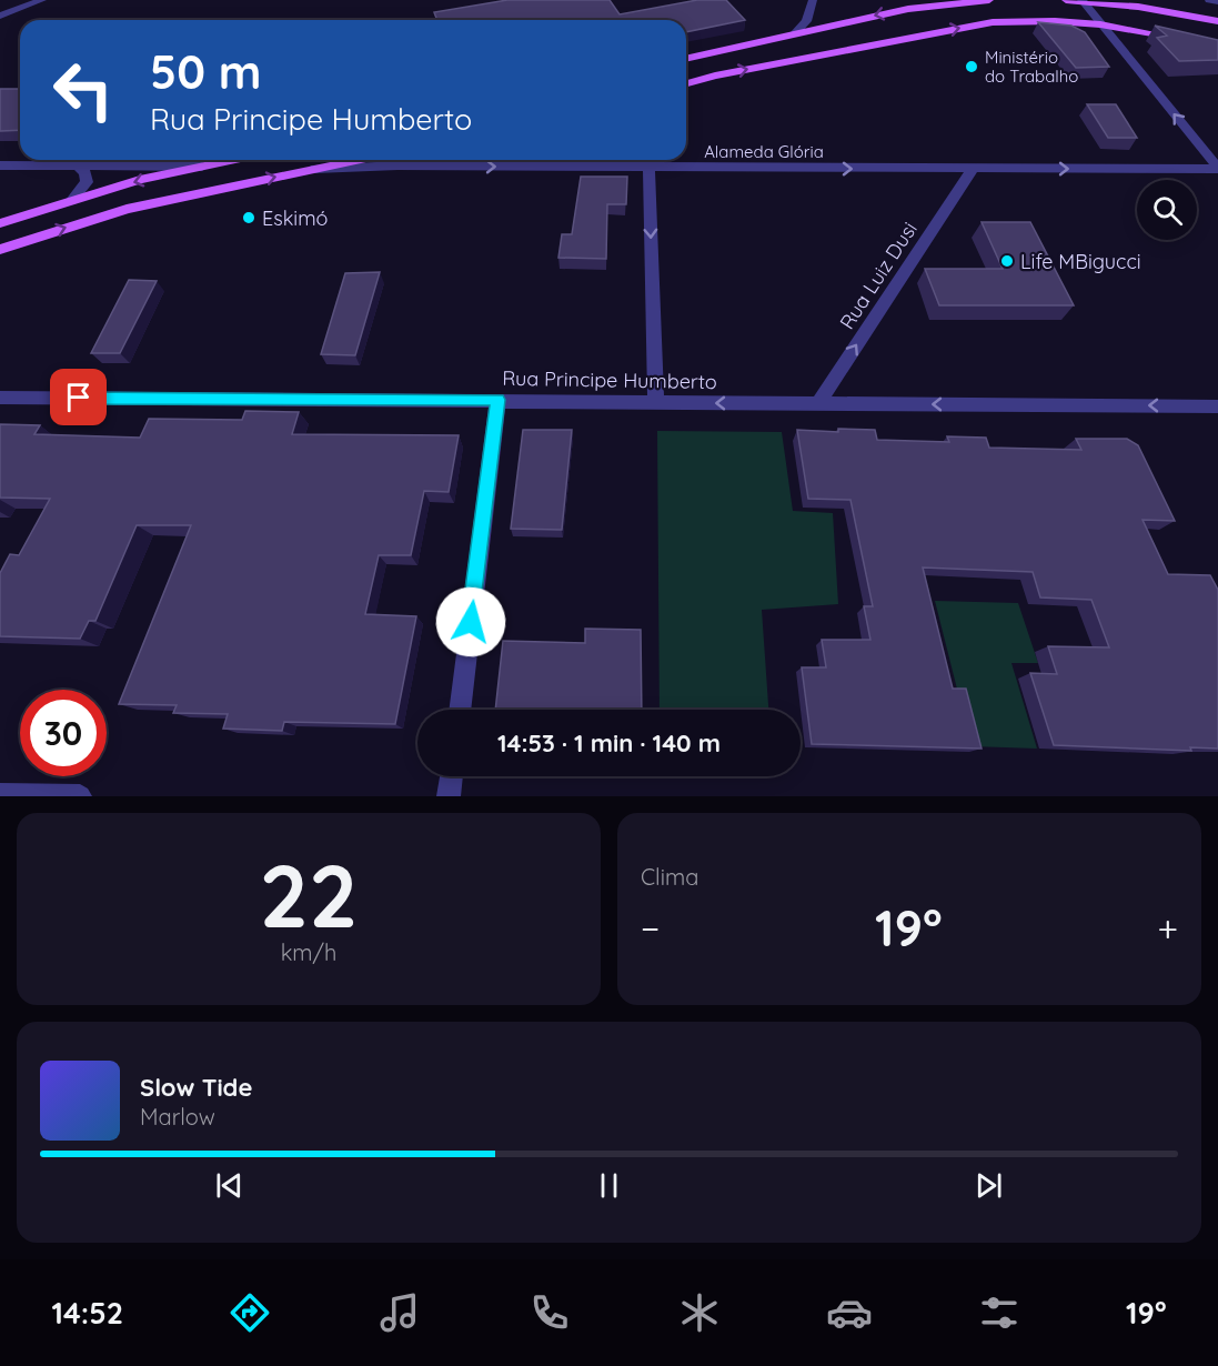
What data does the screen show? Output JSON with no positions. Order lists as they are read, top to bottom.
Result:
{
  "streets": {
    "street": ["Alameda Glória", "Rua Luiz Dusi", "Rua Principe Humberto"]
  },
  "crossings": [
    ["Alameda Glória", "Rua Luiz Dusi"],
    ["Rua Luiz Dusi", "Rua Principe Humberto"]
  ],
  "one_way": ["Alameda Glória", "Rua Luiz Dusi", "Rua Principe Humberto"],
  "places": ["Ministério do Trabalho", "Eskimó", "Life MBigucci"],
  "page": {
    "turn": ["50 m", "Rua Principe Humberto"],
    "limit": "30",
    "trip": "14:53 · 1 min · 140 m",
    "tile": [
      ["22", "km/h"],
      "Clima"
    ],
    "heat": ["−", "19°", "+"],
    "song": ["Slow Tide", "Marlow"],
    "tabs": ["14:52", "19°"]
  }
}
